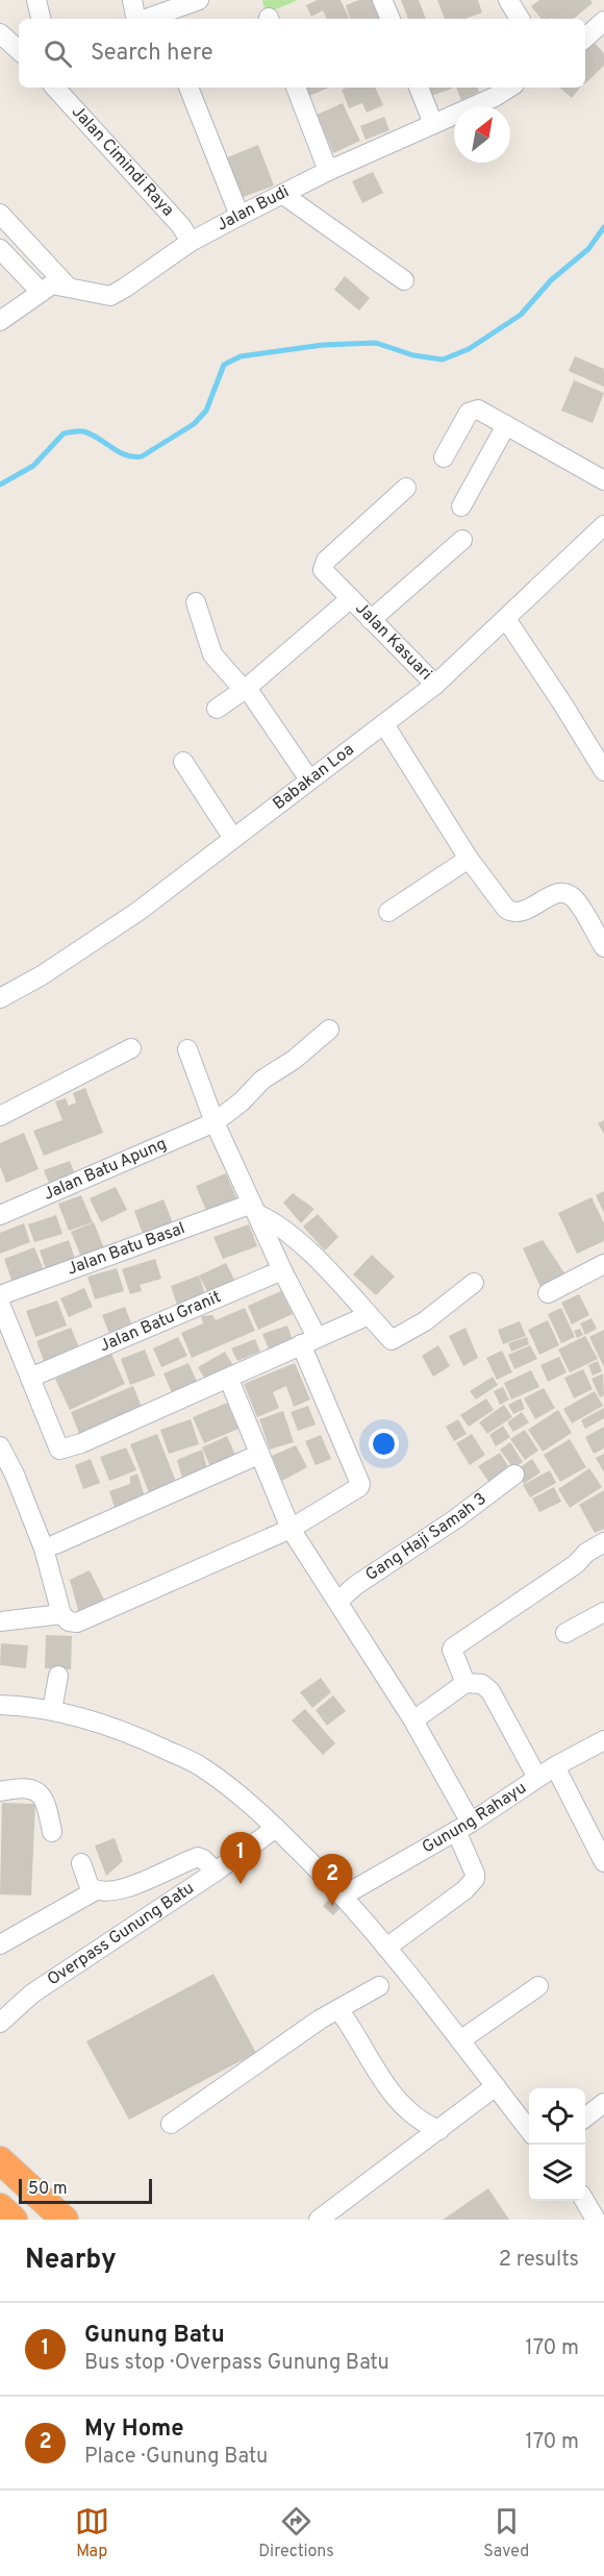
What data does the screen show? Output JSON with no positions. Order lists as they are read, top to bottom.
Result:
{
  "streets": {
    "street": [
      "Jalan Cimindi Raya",
      "Jalan Budi",
      "Jalan Kasuari",
      "Babakan Loa",
      "Jalan Batu Apung",
      "Jalan Batu Basal",
      "Jalan Batu Granit",
      "Gang Haji Samah 3",
      "Gunung Rahayu",
      "Overpass Gunung Batu"
    ]
  },
  "crossings": [
    ["Jalan Cimindi Raya", "Jalan Budi"],
    ["Jalan Kasuari", "Babakan Loa"]
  ],
  "scale_bar": "50 m",
  "north": "top right",
  "page": {
    "search": "Search here",
    "pins": ["1", "2"],
    "scale": "50 m",
    "heading": ["Nearby", "2 results"],
    "list": [
      {
        "mark": "1",
        "name": "Gunung Batu",
        "note": "Bus stop · Overpass Gunung Batu",
        "value": "170 m"
      },
      {
        "mark": "2",
        "name": "My Home",
        "note": "Place · Gunung Batu",
        "value": "170 m"
      }
    ],
    "nav": ["Map", "Directions", "Saved"]
  }
}
